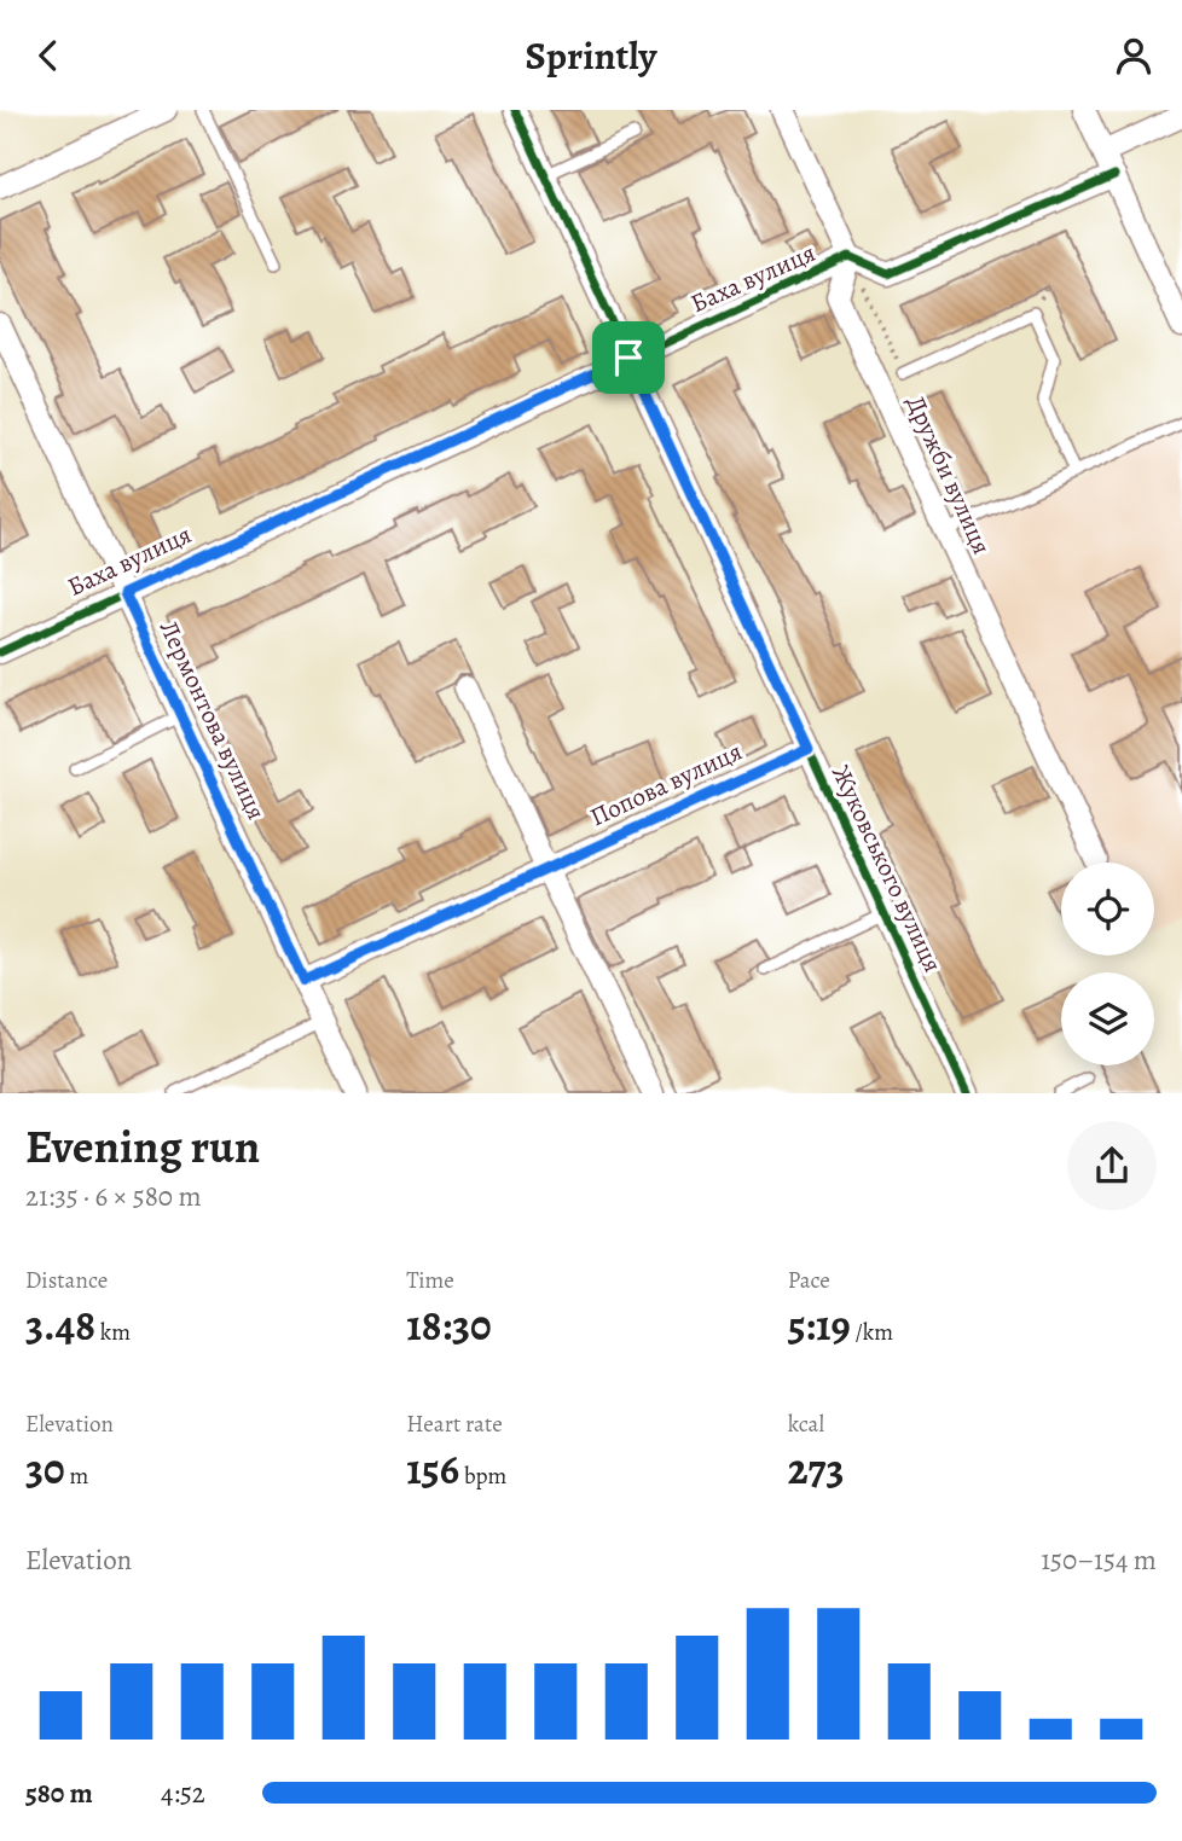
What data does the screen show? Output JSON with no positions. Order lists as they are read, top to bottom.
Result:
{
  "streets": {
    "street": [
      "Баха вулиця",
      "Дружби вулиця",
      "Лермонтова вулиця",
      "Попова вулиця",
      "Жуковського вулиця"
    ]
  },
  "crossings": [
    ["Баха вулиця", "Дружби вулиця"],
    ["Баха вулиця", "Лермонтова вулиця"],
    ["Баха вулиця", "Жуковського вулиця"],
    ["Лермонтова вулиця", "Попова вулиця"],
    ["Попова вулиця", "Жуковського вулиця"]
  ],
  "page": {
    "header": "Sprintly",
    "heading": ["Evening run", "21:35 · 6 × 580 m"],
    "stats": [
      ["Distance", "3.48 km"],
      ["Time", "18:30"],
      ["Pace", "5:19 /km"],
      ["Elevation", "30 m"],
      ["Heart rate", "156 bpm"],
      ["kcal", "273"]
    ],
    "chart": ["Elevation", "150–154 m"],
    "list": [
      {
        "name": "580 m",
        "note": "4:52"
      }
    ]
  }
}
